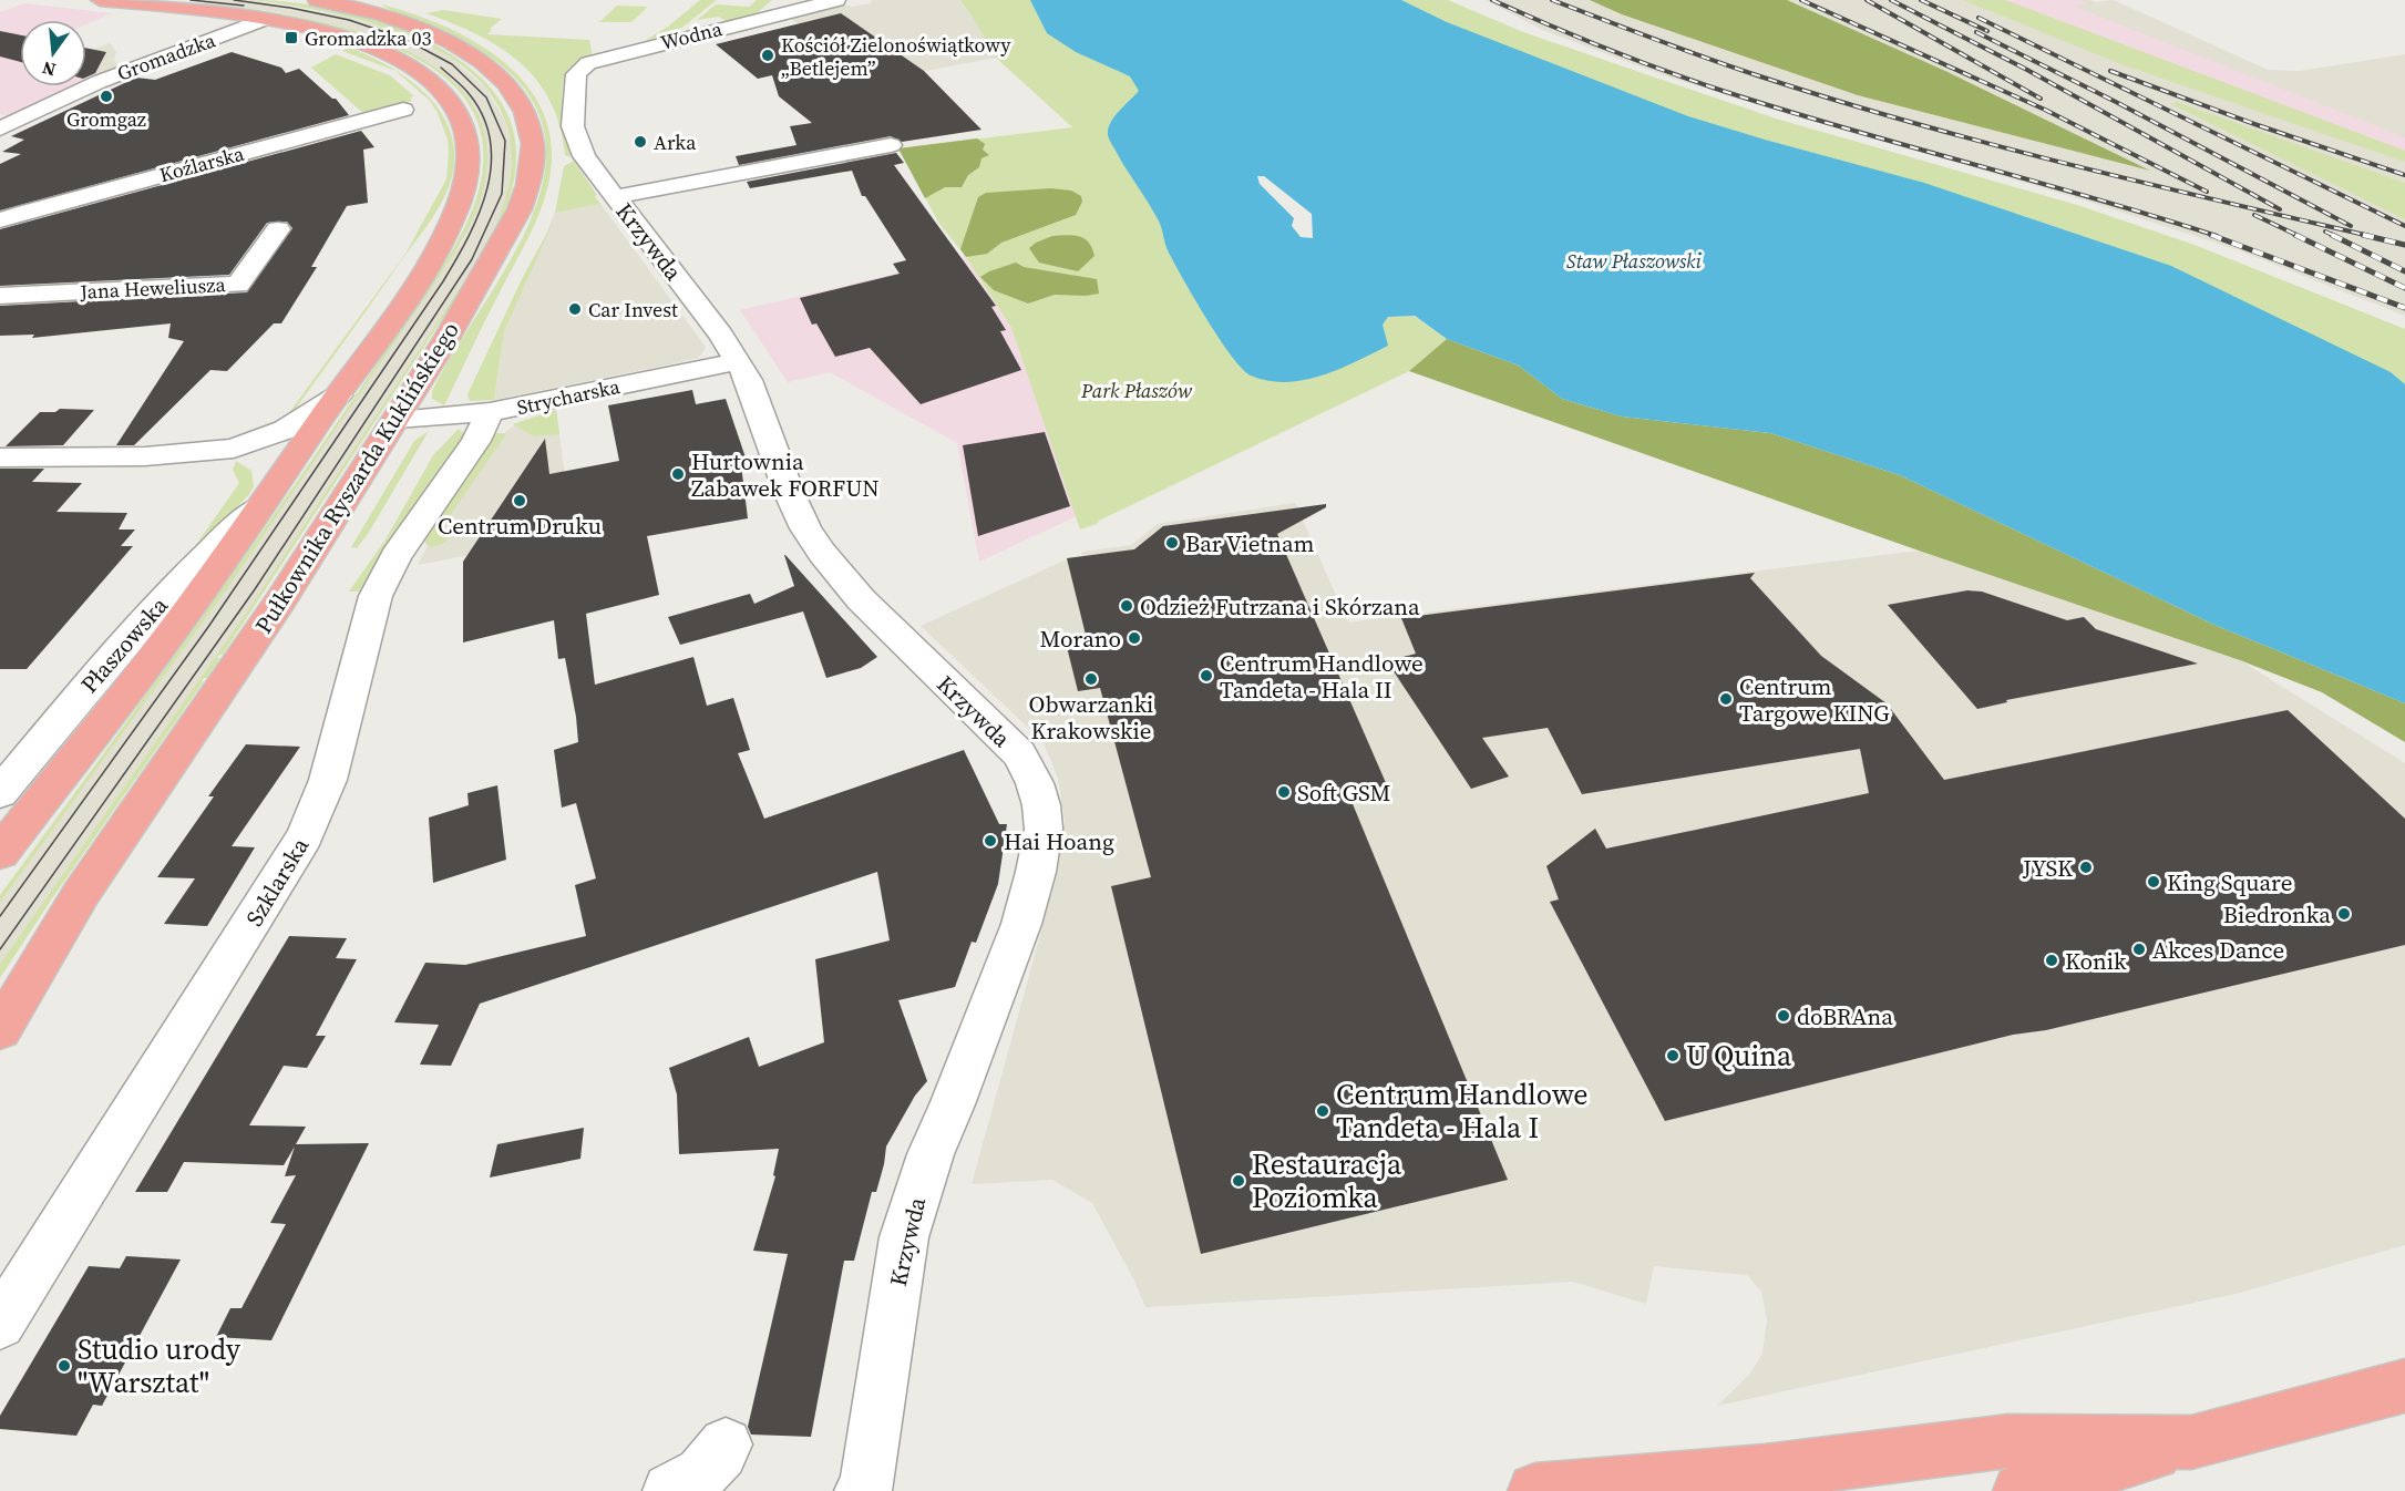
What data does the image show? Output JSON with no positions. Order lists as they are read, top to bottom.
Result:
{
  "streets": {
    "main road": ["Pułkownika Ryszarda Kuklińskiego"],
    "street": [
      "Wodna",
      "Gromadzka",
      "Koźlarska",
      "Krzywda",
      "Jana Heweliusza",
      "Strycharska",
      "Płaszowska",
      "Szklarska"
    ]
  },
  "crossings": [
    ["Wodna", "Krzywda"],
    ["Krzywda", "Strycharska"],
    ["Strycharska", "Pułkownika Ryszarda Kuklińskiego"],
    ["Strycharska", "Szklarska"]
  ],
  "water": ["Staw Płaszowski"],
  "parks": ["Park Płaszów"],
  "places": {
    "transit": ["Gromadzka 03"],
    "other": [
      "Kościół Zielonoświątkowy „Betlejem”",
      "Gromgaz",
      "Arka",
      "Car Invest",
      "Hurtownia Zabawek FORFUN",
      "Centrum Druku",
      "Bar Vietnam",
      "Odzież Futrzana i Skórzana",
      "Morano",
      "Centrum Handlowe Tandeta - Hala II",
      "Obwarzanki Krakowskie",
      "Centrum Targowe KING",
      "Soft GSM",
      "Hai Hoang",
      "JYSK",
      "King Square",
      "Biedronka",
      "Akces Dance",
      "Konik",
      "doBRAna",
      "U Quina",
      "Centrum Handlowe Tandeta - Hala I",
      "Restauracja Poziomka",
      "Studio urody \"Warsztat\""
    ]
  },
  "north": "bottom"
}
